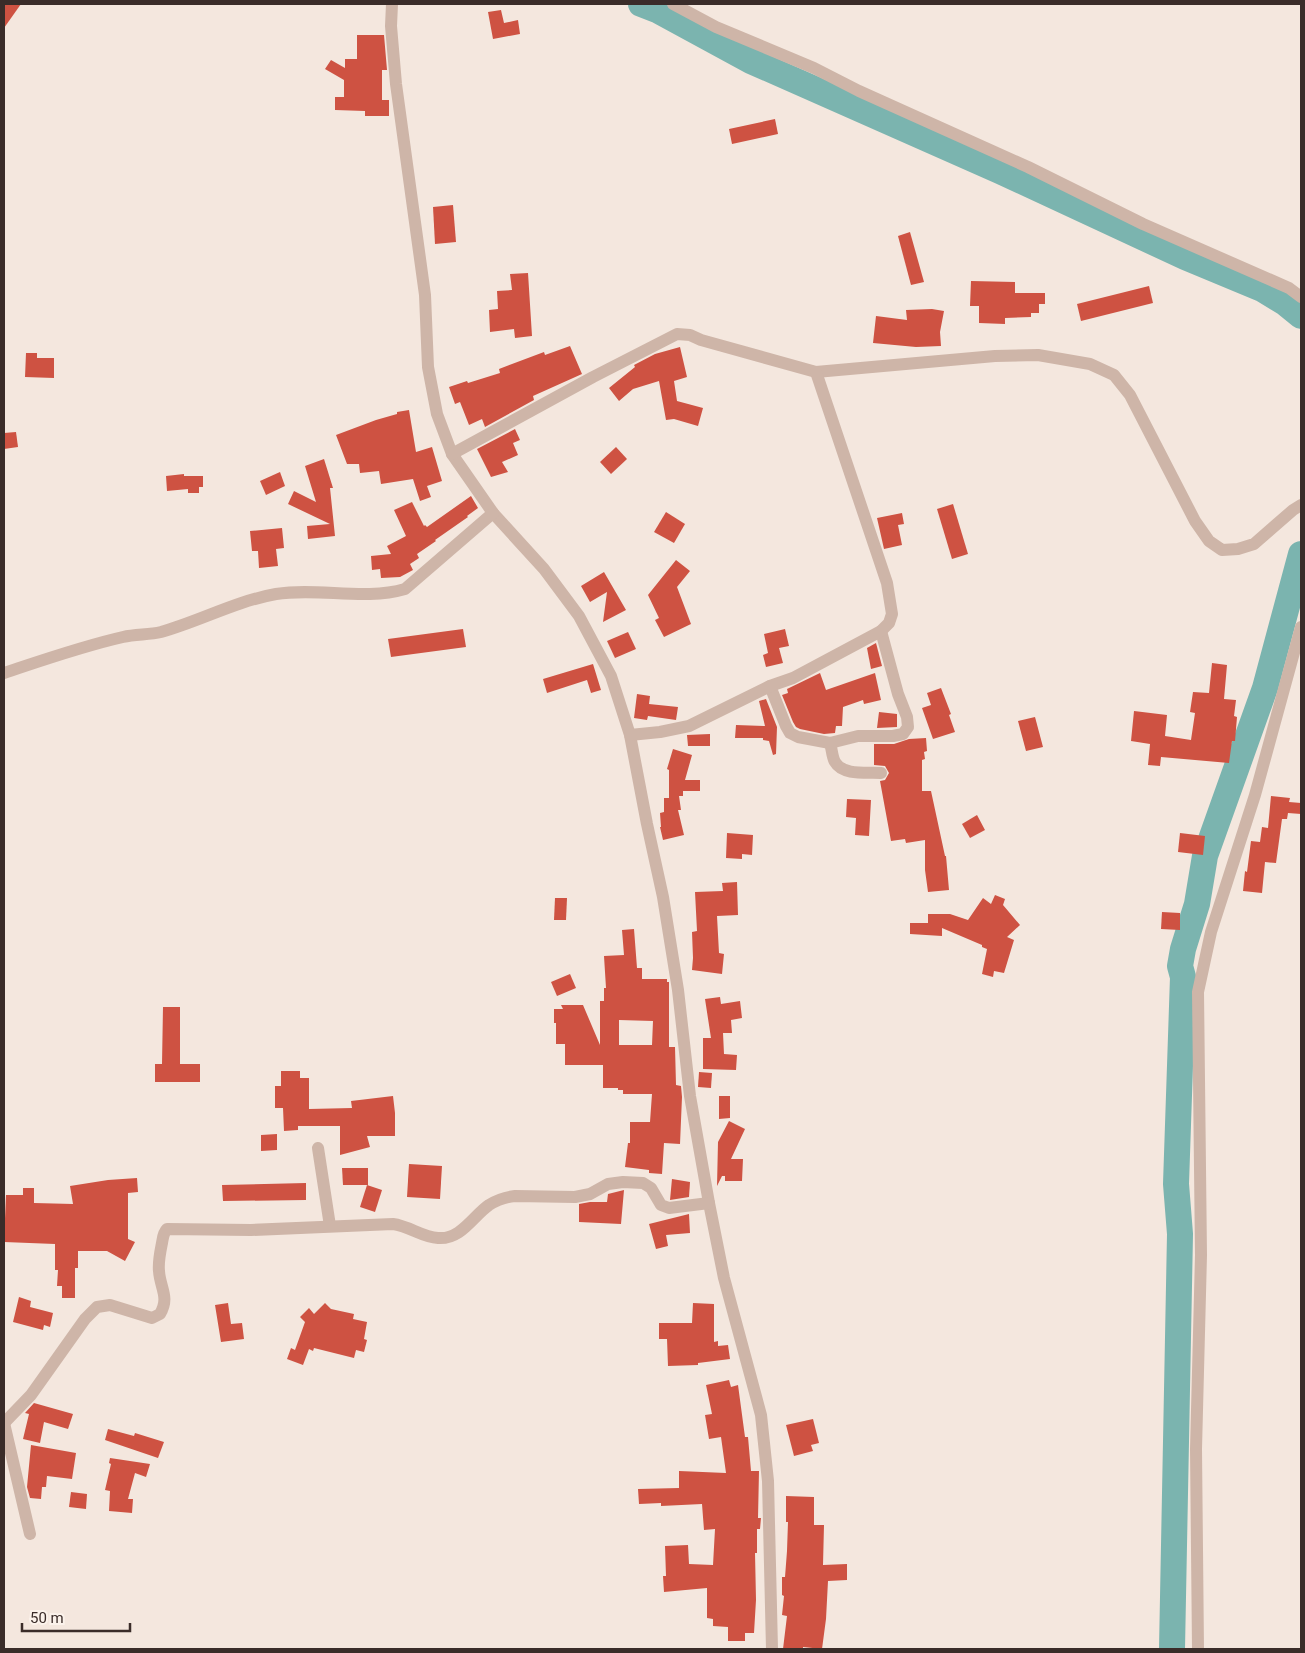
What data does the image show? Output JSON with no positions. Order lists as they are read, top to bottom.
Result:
{
  "scale_bar": "50 m"
}
